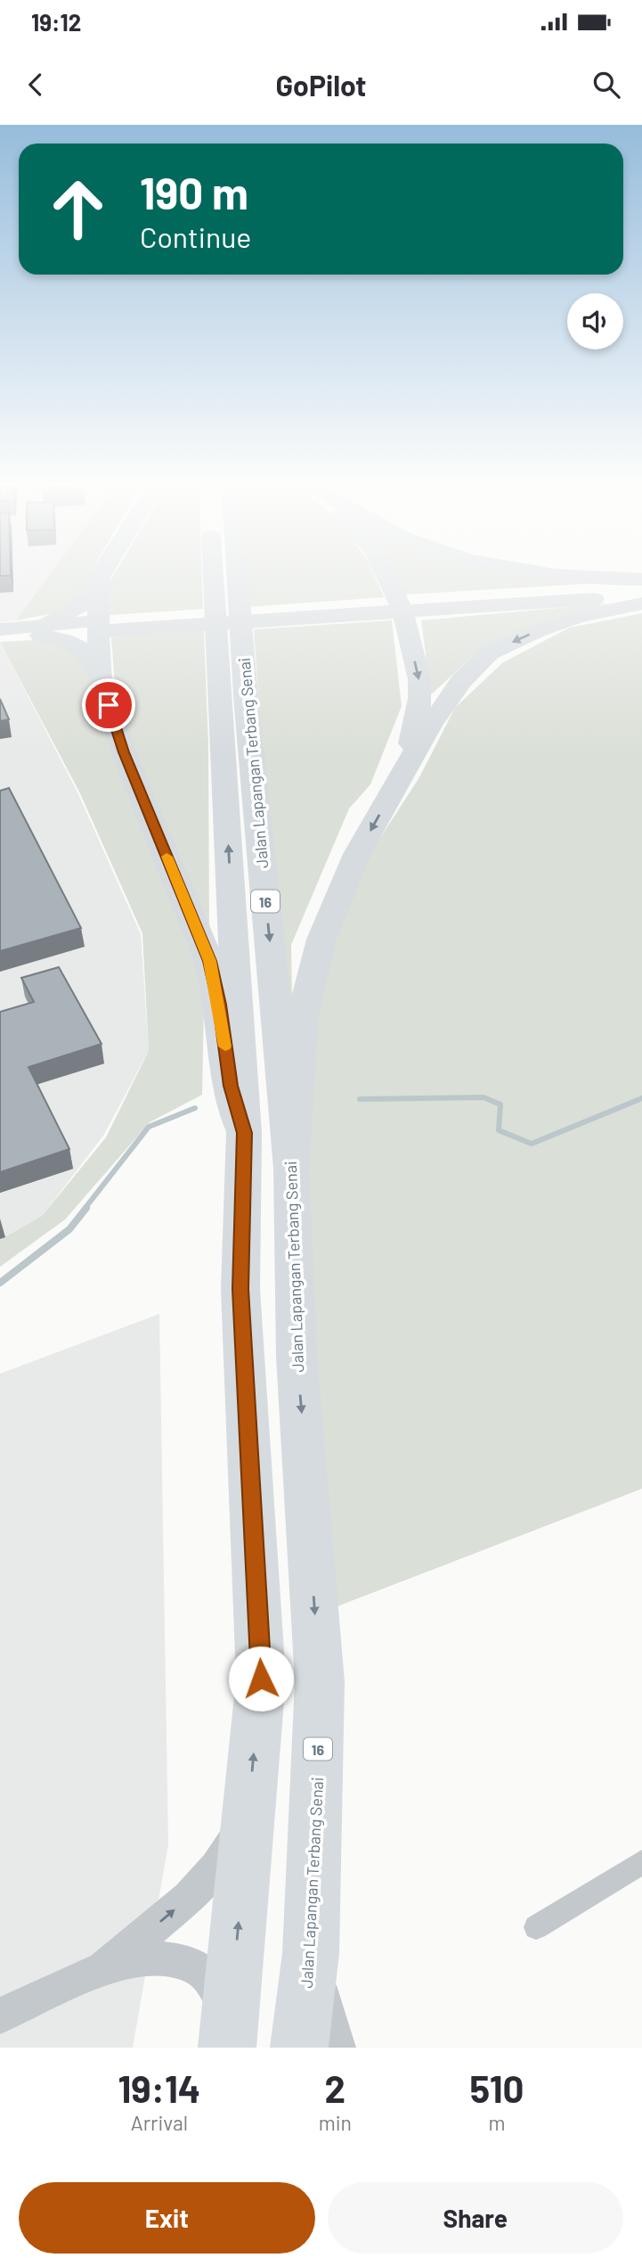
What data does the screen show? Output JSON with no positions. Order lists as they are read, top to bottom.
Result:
{
  "streets": {
    "highway": ["Jalan Lapangan Terbang Senai", "16"]
  },
  "page": {
    "status": "19:12",
    "header": "GoPilot",
    "turn": ["190 m", "Continue"],
    "eta": [
      "19:14",
      "Arrival",
      "2",
      "min",
      "510",
      "m"
    ],
    "buttons": ["Exit", "Share"]
  }
}
